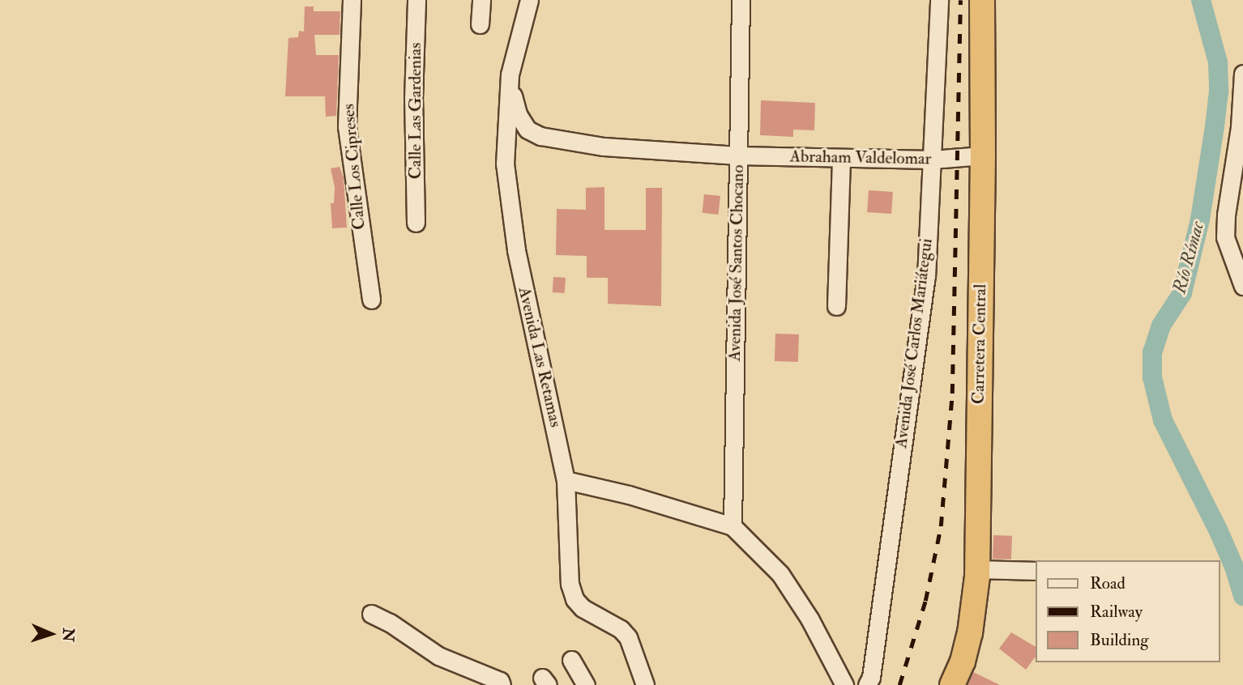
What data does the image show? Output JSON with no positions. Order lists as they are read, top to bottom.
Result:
{
  "streets": {
    "highway": ["Carretera Central"],
    "street": [
      "Calle Las Gardenias",
      "Abraham Valdelomar",
      "Calle Los Cipreses",
      "Avenida José Santos Chocano",
      "Avenida José Carlos Mariátegui",
      "Avenida Las Retamas"
    ]
  },
  "crossings": [
    ["Abraham Valdelomar", "Avenida José Santos Chocano"],
    ["Abraham Valdelomar", "Avenida José Carlos Mariátegui"],
    ["Abraham Valdelomar", "Carretera Central"],
    ["Abraham Valdelomar", "Avenida Las Retamas"]
  ],
  "water": ["Río Rímac"],
  "legend": ["Road", "Railway", "Building"],
  "north": "right"
}
